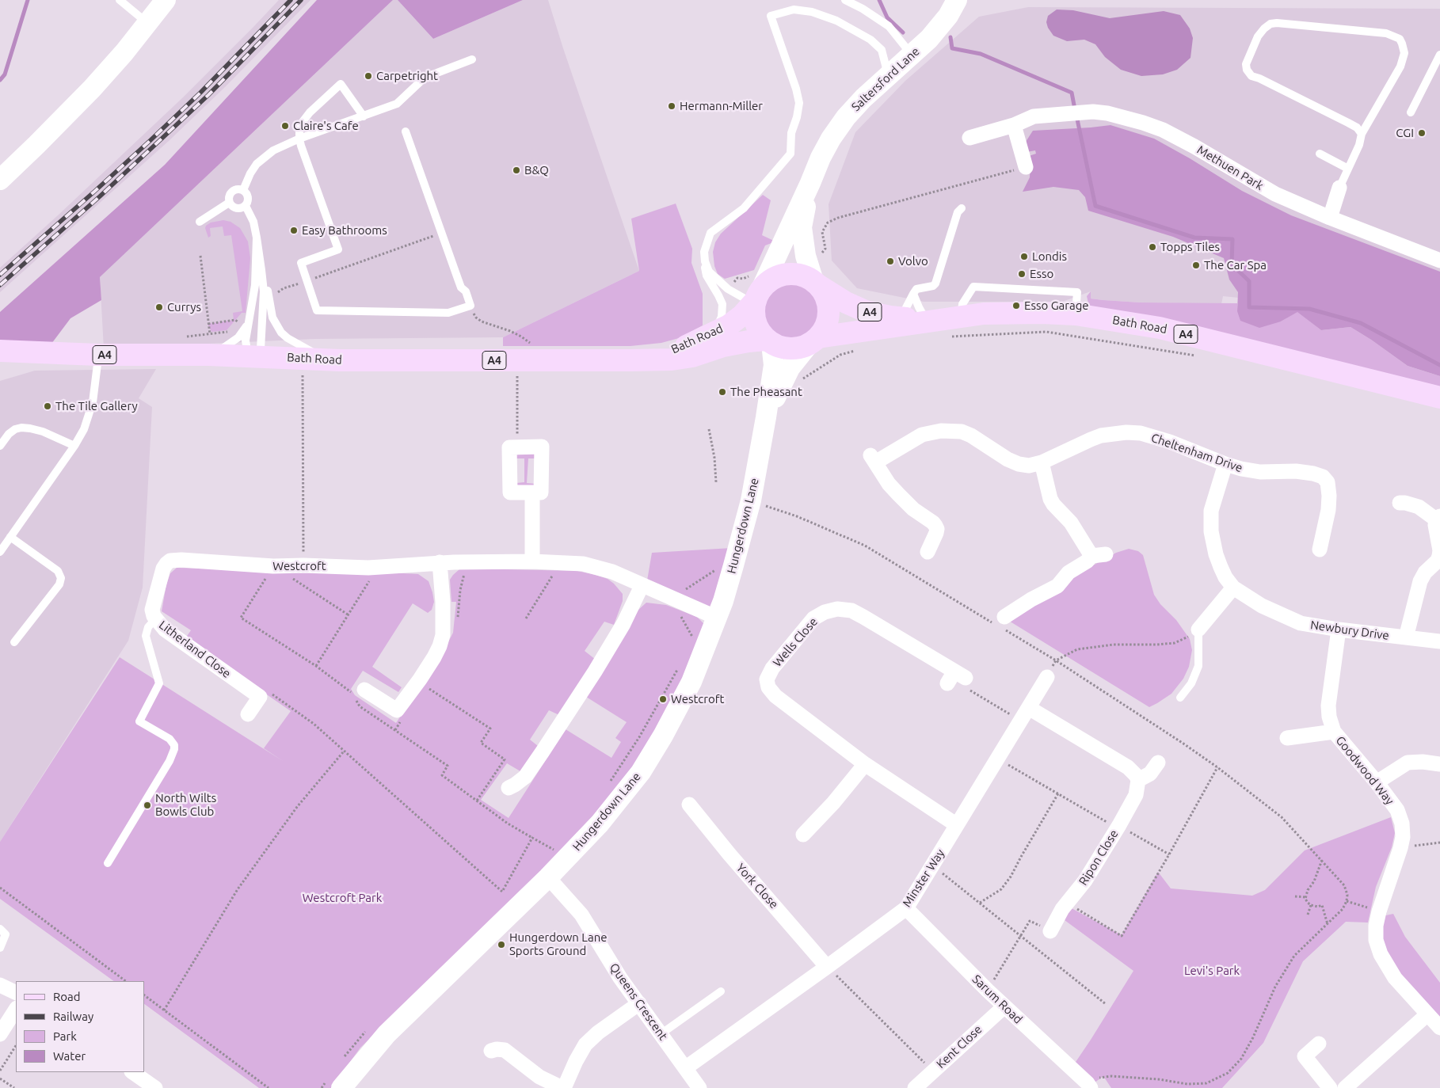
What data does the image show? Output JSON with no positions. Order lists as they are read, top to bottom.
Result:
{
  "streets": {
    "main road": [
      "Saltersford Lane",
      "A4",
      "Bath Road",
      "Hungerdown Lane"
    ],
    "street": [
      "Methuen Park",
      "Cheltenham Drive",
      "Westcroft",
      "Newbury Drive",
      "Wells Close",
      "Litherland Close",
      "Goodwood Way",
      "Ripon Close",
      "Minster Way",
      "York Close",
      "Sarum Road",
      "Queens Crescent",
      "Kent Close"
    ]
  },
  "crossings": [
    ["Saltersford Lane", "Bath Road"],
    ["Saltersford Lane", "Hungerdown Lane"],
    ["Bath Road", "Hungerdown Lane"],
    ["Cheltenham Drive", "Newbury Drive"],
    ["Hungerdown Lane", "Westcroft"],
    ["Hungerdown Lane", "Queens Crescent"],
    ["Westcroft", "Litherland Close"],
    ["Newbury Drive", "Goodwood Way"],
    ["Wells Close", "Minster Way"],
    ["Minster Way", "York Close"],
    ["Minster Way", "Sarum Road"],
    ["Minster Way", "Queens Crescent"],
    ["Sarum Road", "Kent Close"]
  ],
  "parks": ["Westcroft Park", "Levi's Park"],
  "places": [
    "Carpetright",
    "Hermann-Miller",
    "Claire's Cafe",
    "CGI",
    "B&Q",
    "Easy Bathrooms",
    "Topps Tiles",
    "Londis",
    "Volvo",
    "The Car Spa",
    "Esso",
    "Esso Garage",
    "Currys",
    "The Pheasant",
    "The Tile Gallery",
    "Westcroft",
    "North Wilts Bowls Club",
    "Hungerdown Lane Sports Ground"
  ],
  "legend": [
    "Road",
    "Railway",
    "Park",
    "Water"
  ]
}
